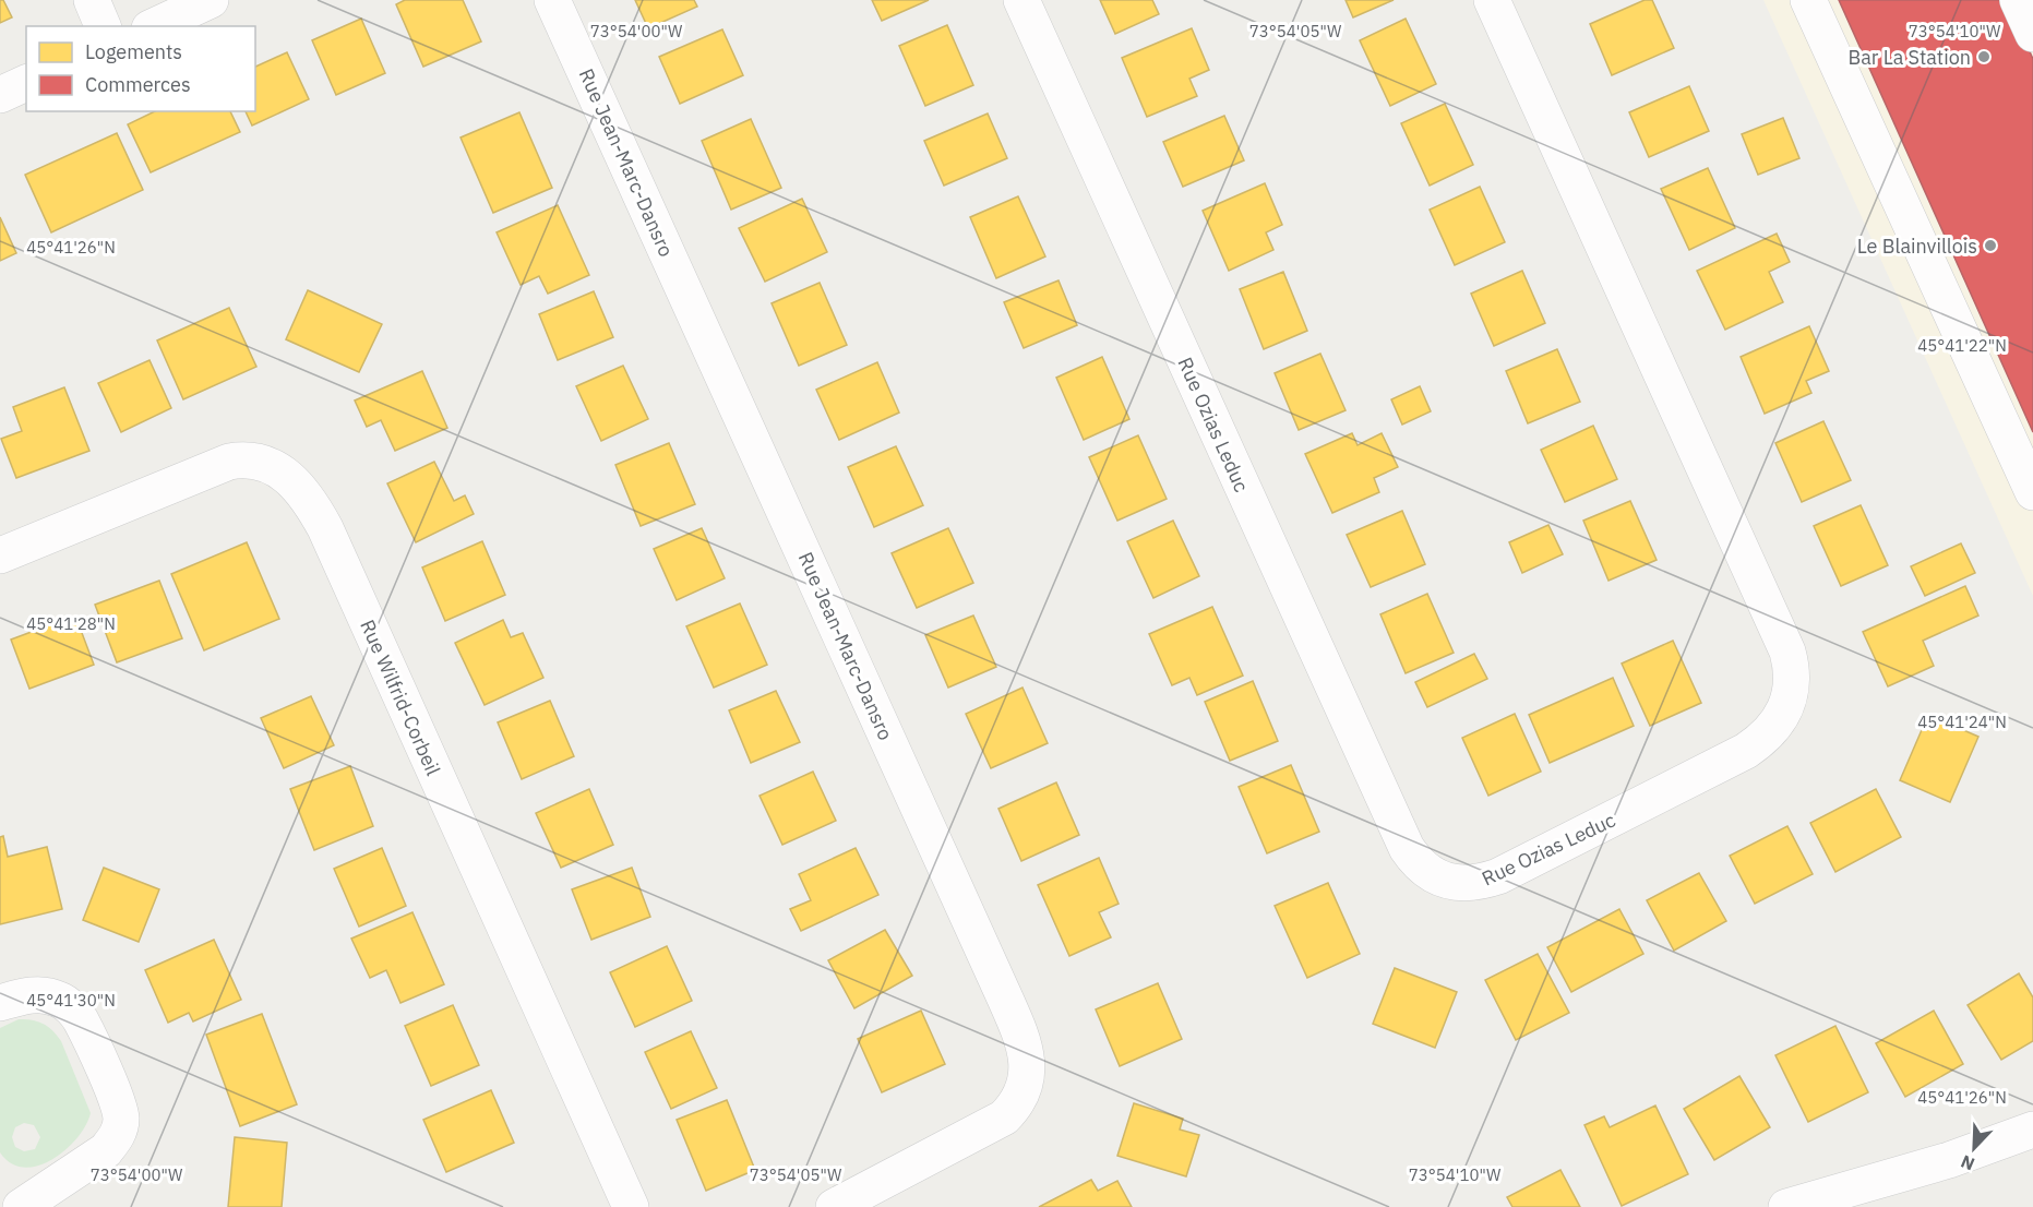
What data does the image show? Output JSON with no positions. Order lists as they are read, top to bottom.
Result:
{
  "streets": {
    "street": ["Rue Jean-Marc-Dansro", "Rue Ozias Leduc", "Rue Wilfrid-Corbeil"]
  },
  "places": ["Bar La Station", "Le Blainvillois"],
  "legend": ["Logements", "Commerces"],
  "north": "bottom left",
  "coordinates": [
    "73°54'05\"W",
    "73°54'00\"W",
    "73°54'10\"W",
    "45°41'26\"N",
    "45°41'22\"N",
    "45°41'28\"N",
    "45°41'24\"N",
    "45°41'30\"N"
  ]
}
